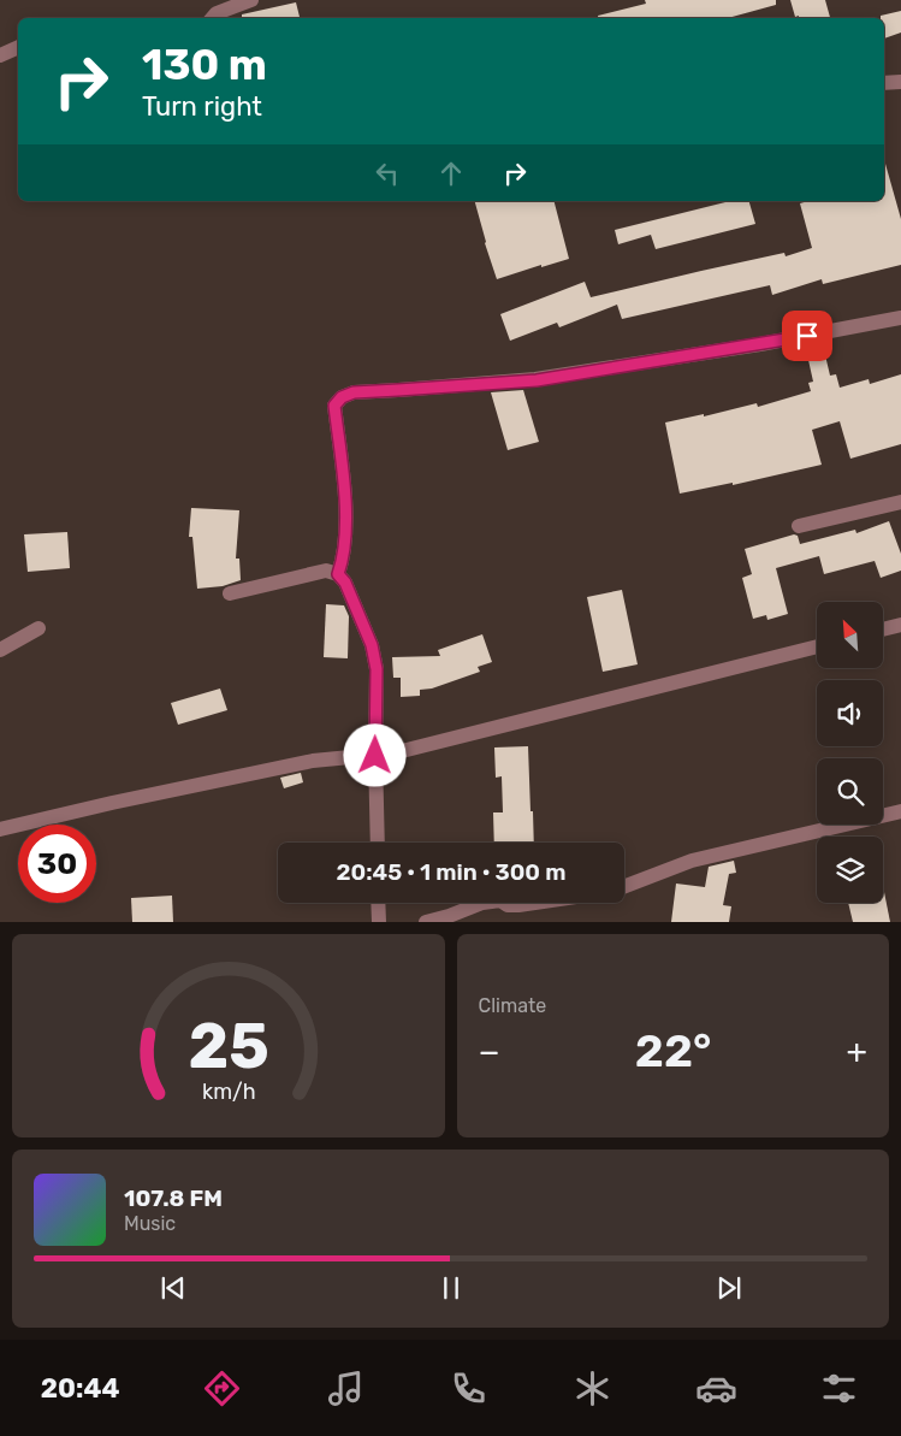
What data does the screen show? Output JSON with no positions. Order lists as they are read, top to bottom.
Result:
{
  "north": "top left",
  "page": {
    "turn": ["130 m", "Turn right"],
    "limit": "30",
    "trip": "20:45 · 1 min · 300 m",
    "tile": "Climate",
    "heat": ["−", "22°", "+"],
    "song": ["107.8 FM", "Music"],
    "tabs": "20:44",
    "gauge": ["25", "km/h"]
  }
}
